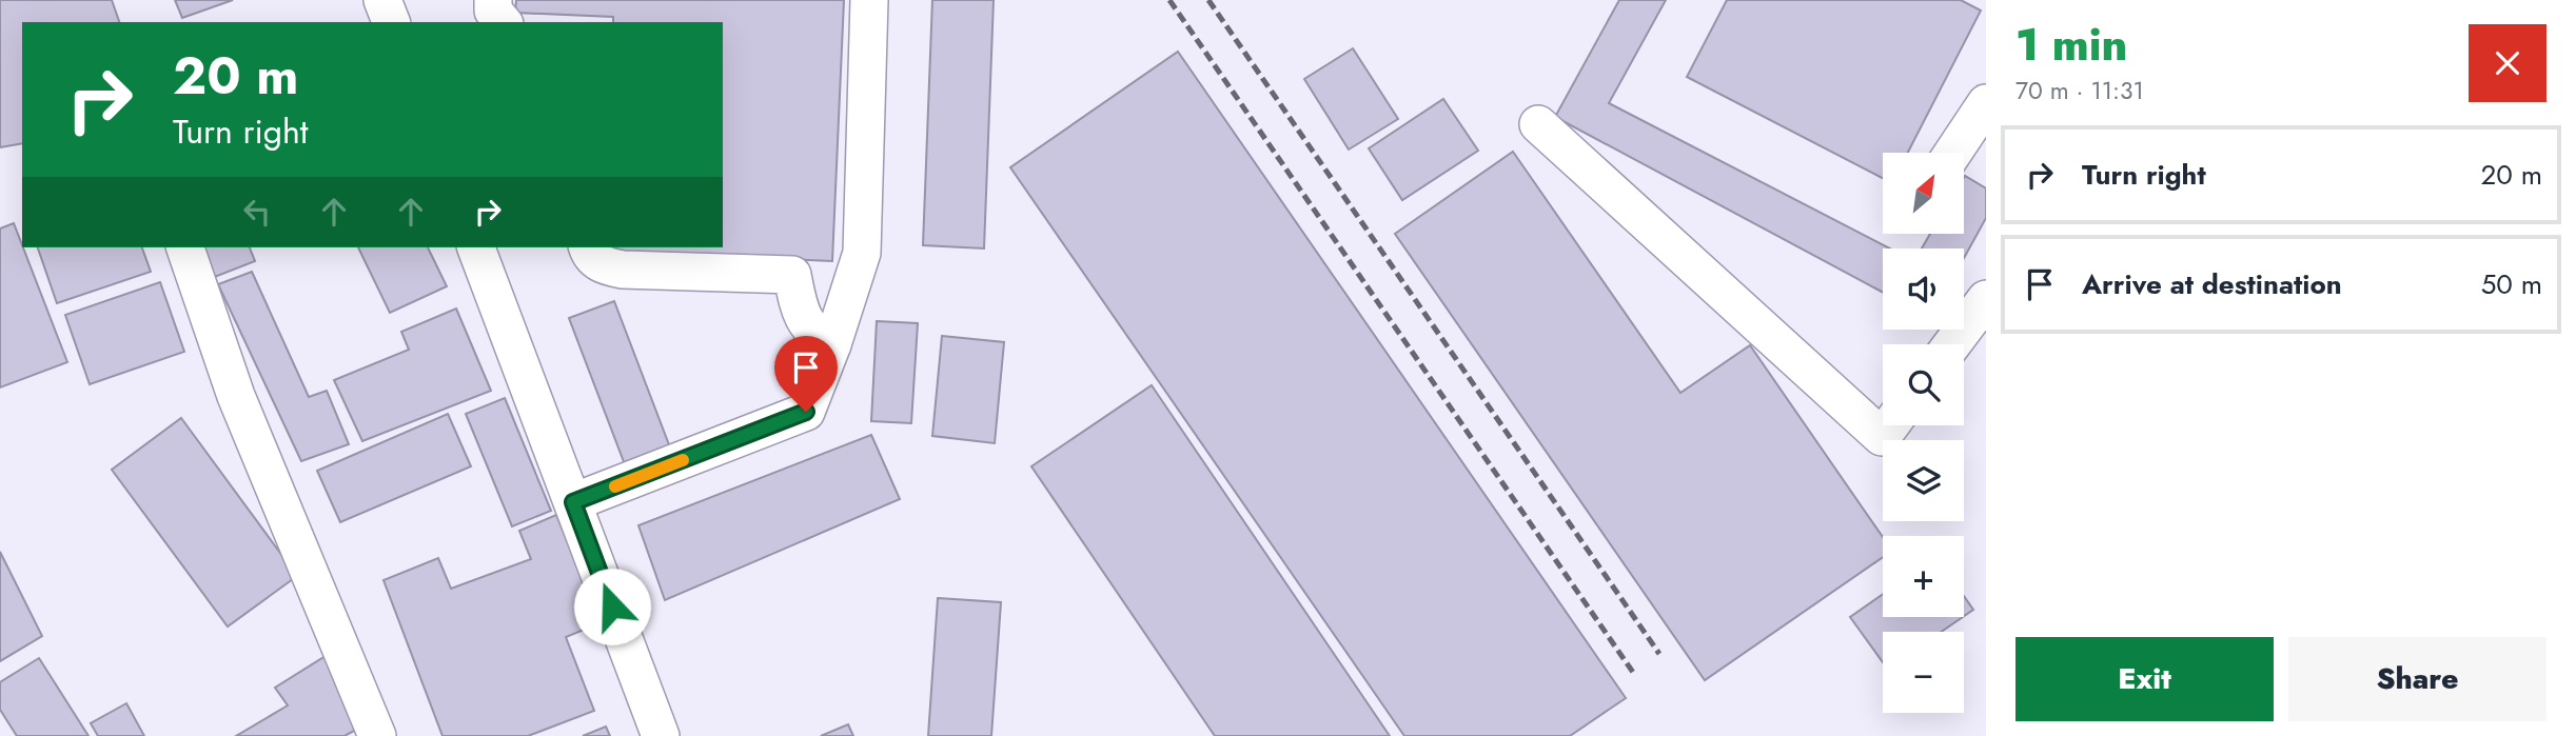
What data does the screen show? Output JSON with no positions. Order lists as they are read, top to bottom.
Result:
{
  "north": "top right",
  "page": {
    "heading": ["1 min", "70 m · 11:31"],
    "turn": ["20 m", "Turn right"],
    "list": [
      {
        "name": "Turn right",
        "value": "20 m"
      },
      {
        "name": "Arrive at destination",
        "value": "50 m"
      }
    ],
    "map_buttons": ["+", "−"],
    "buttons": ["Exit", "Share"]
  }
}
